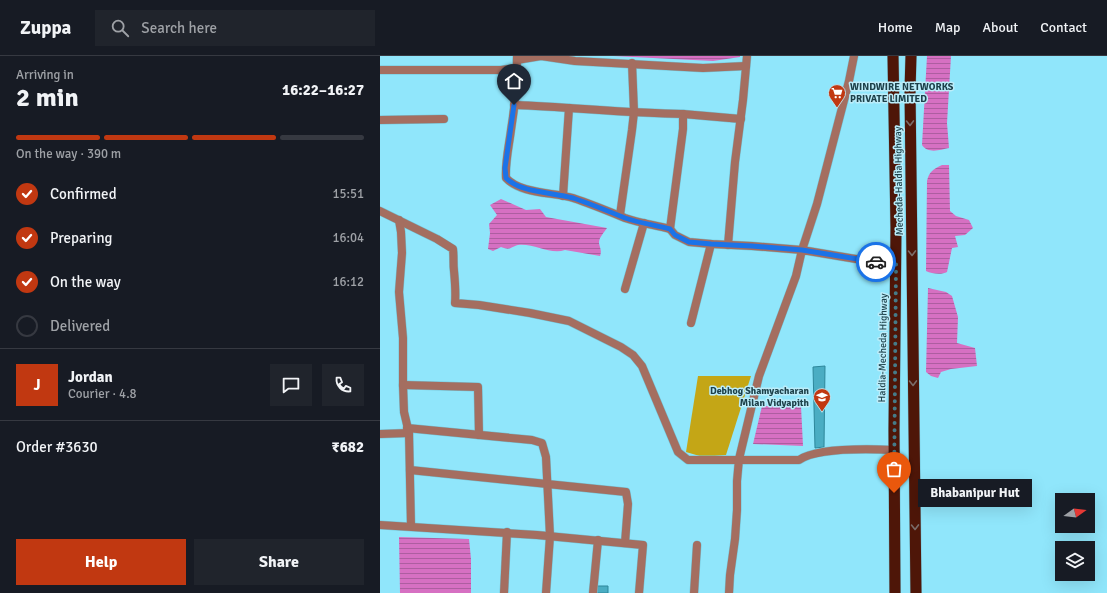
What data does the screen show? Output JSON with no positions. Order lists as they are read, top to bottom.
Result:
{
  "streets": {
    "highway": ["Mecheda-Haldia Highway", "Haldia-Mecheda Highway"]
  },
  "one_way": ["Mecheda-Haldia Highway"],
  "places": {
    "supermarket": ["WINDWIRE NETWORKS PRIVATE LIMITED"],
    "school or university": ["Debhog Shamyacharan Milan Vidyapith"],
    "other": ["Bhabanipur Hut"]
  },
  "north": "right",
  "page": {
    "header": "Zuppa",
    "search": "Search here",
    "nav": [
      "Home",
      "Map",
      "About",
      "Contact"
    ],
    "heading": ["2 min", "Arriving in", "16:22–16:27"],
    "panel": [
      "Jordan",
      "Courier · 4.8",
      "Order #3630",
      "₹682"
    ],
    "bar": "On the way · 390 m",
    "list": [
      ["Confirmed", "15:51"],
      ["Preparing", "16:04"],
      ["On the way", "16:12"],
      "Delivered"
    ],
    "round": "J",
    "bubble": "Bhabanipur Hut",
    "buttons": ["Help", "Share"]
  }
}
